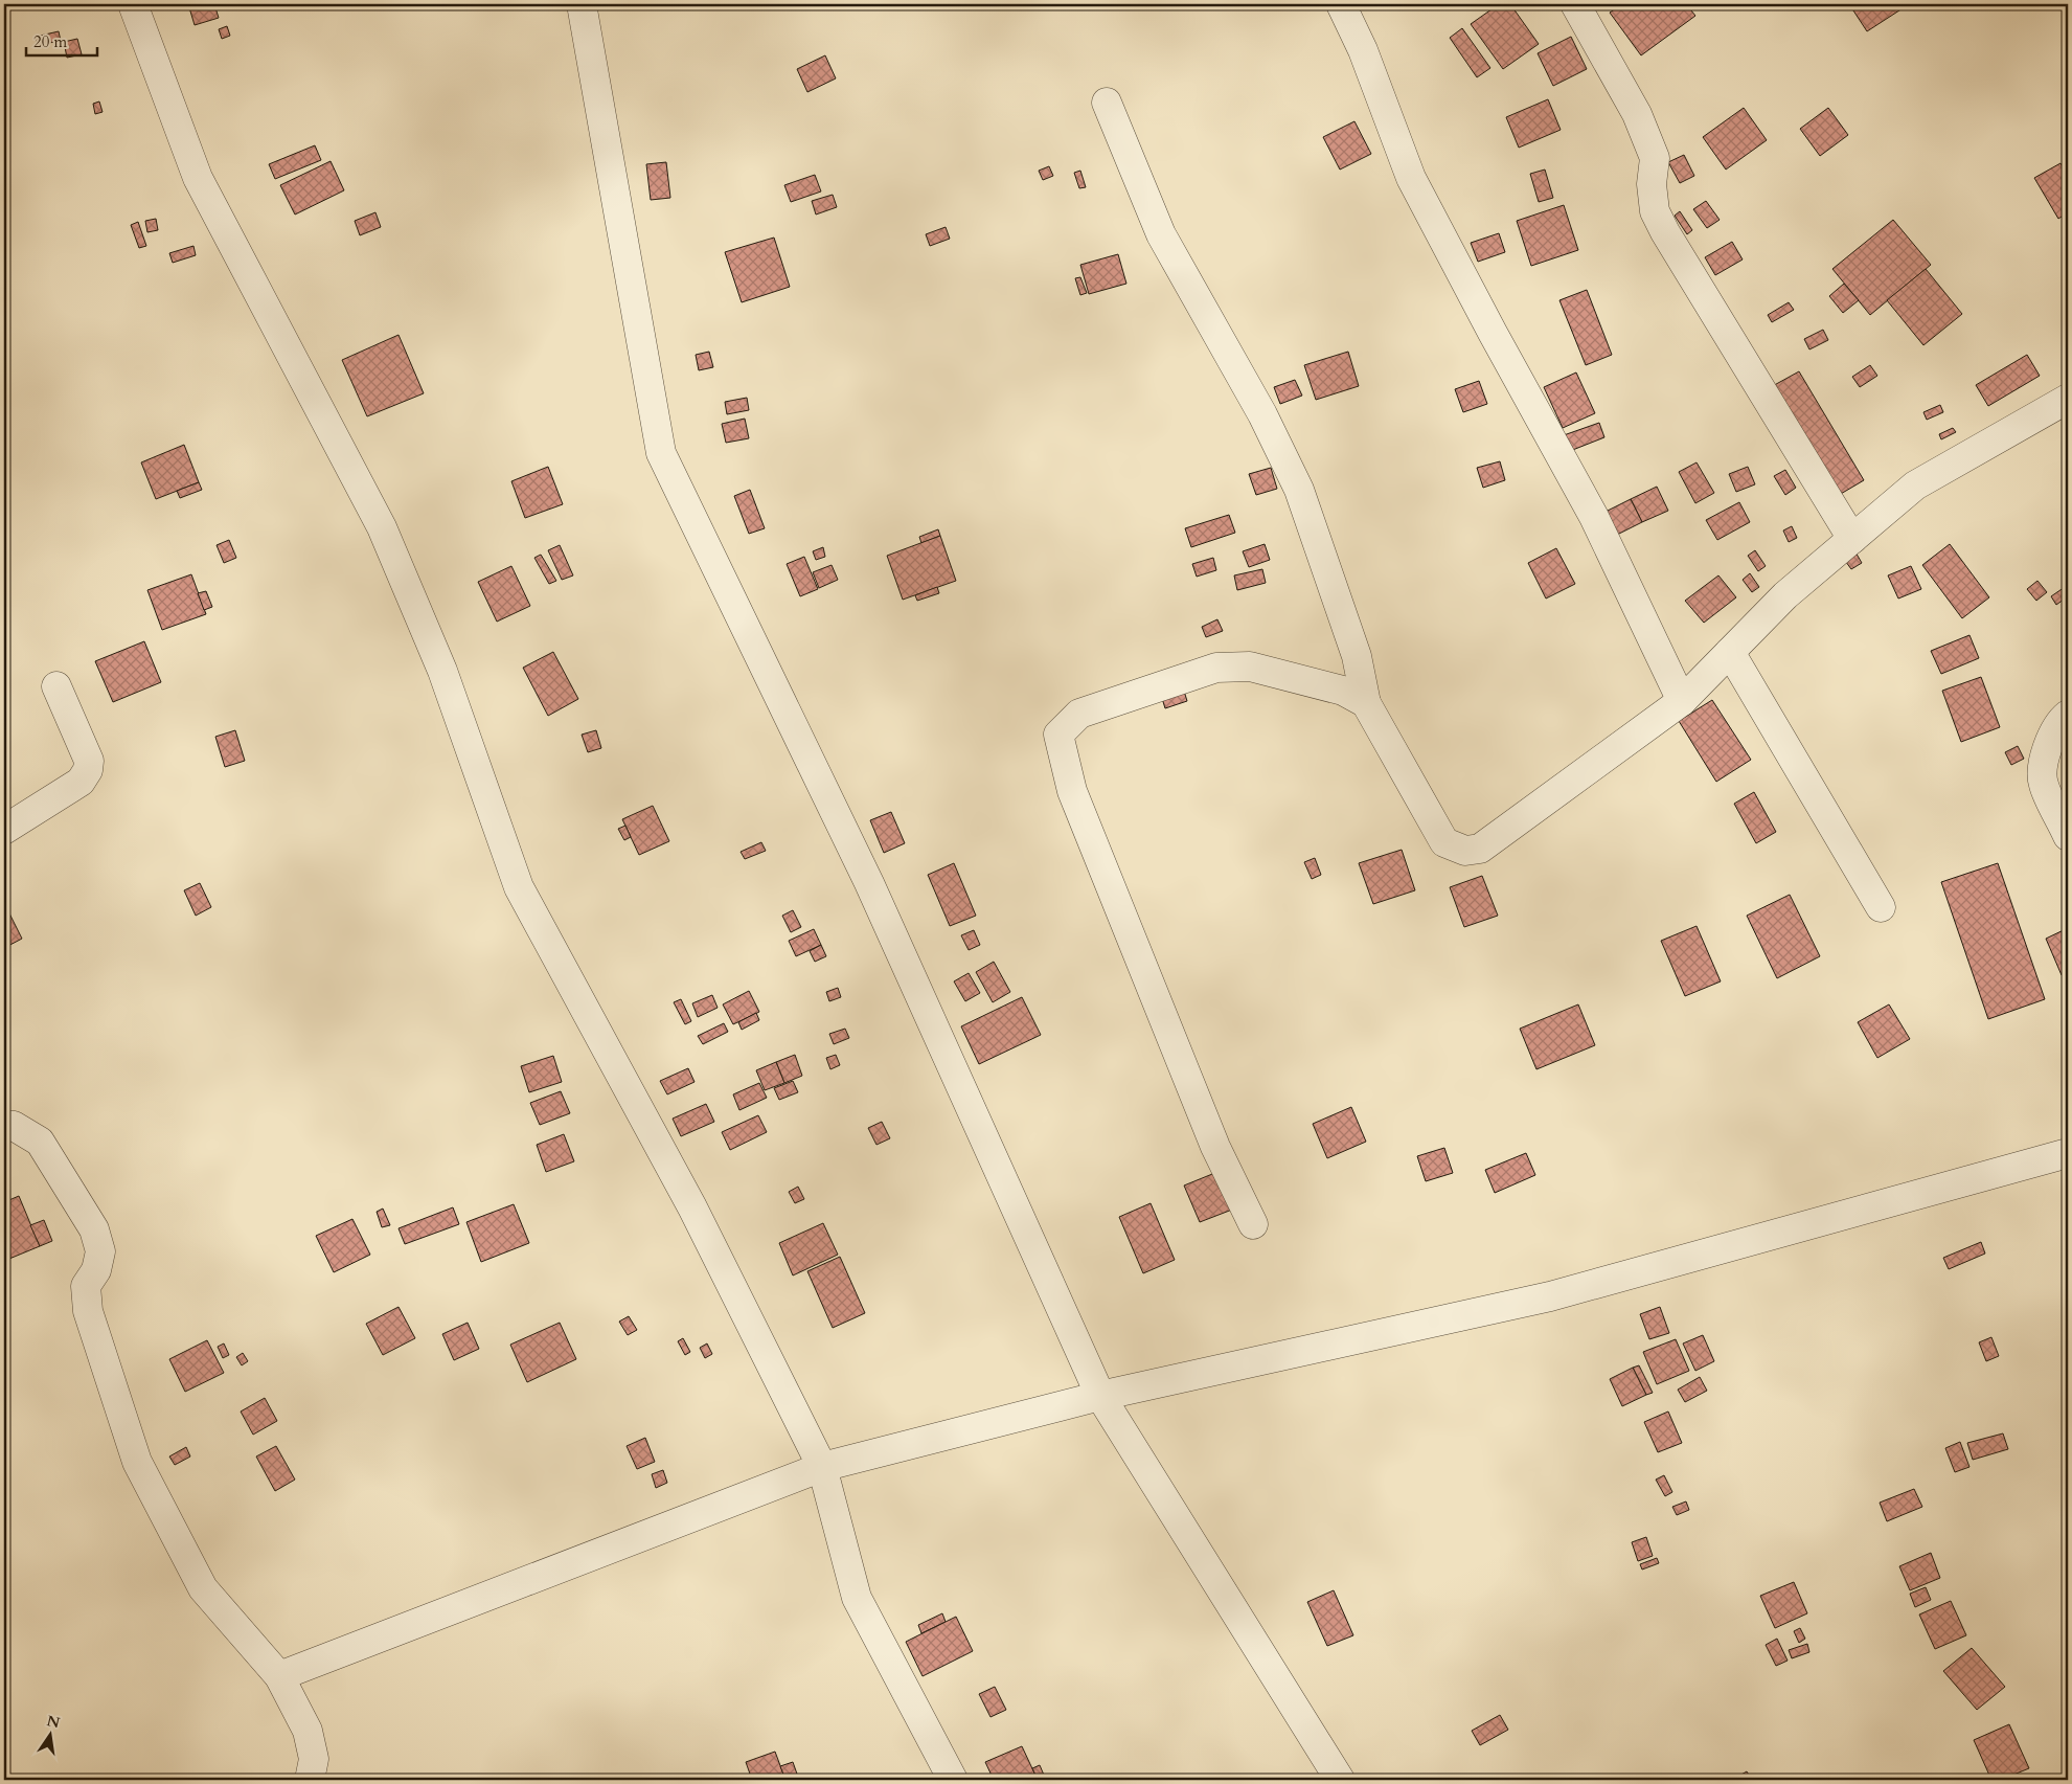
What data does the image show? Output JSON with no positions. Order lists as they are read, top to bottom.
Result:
{
  "scale_bar": "20 m",
  "north": "top"
}
